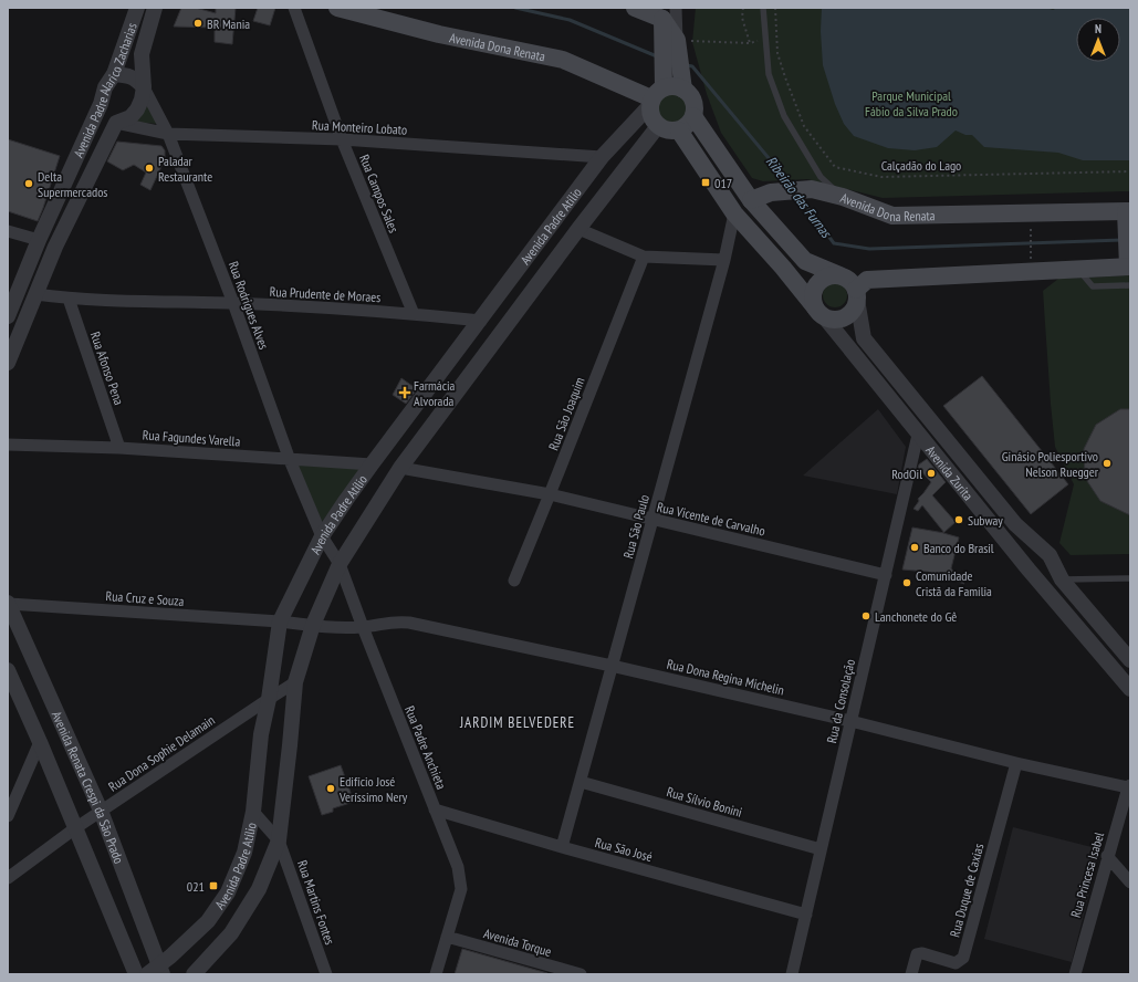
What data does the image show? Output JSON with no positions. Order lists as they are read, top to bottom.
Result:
{
  "streets": {
    "main road": ["Avenida Dona Renata"],
    "street": [
      "Avenida Padre Alarico Zacharias",
      "Rua Monteiro Lobato",
      "Rua Campos Sales",
      "Avenida Padre Atílio",
      "Rua Prudente de Moraes",
      "Rua Rodrigues Alves",
      "Rua Afonso Pena",
      "Rua São Joaquim",
      "Rua Fagundes Varella",
      "Avenida Zurita",
      "Rua Vicente de Carvalho",
      "Rua São Paulo",
      "Rua Cruz e Souza",
      "Rua Dona Regina Michelin",
      "Rua da Consolação",
      "Rua Padre Anchieta",
      "Rua Dona Sophie Delamain",
      "Avenida Renata Crespi da São Prado",
      "Rua Sílvio Bonini",
      "Rua São José",
      "Rua Princesa Isabel",
      "Rua Duque de Caxias",
      "Rua Martins Fontes",
      "Avenida Torque"
    ],
    "path": ["Calçadão do Lago"]
  },
  "crossings": [
    ["Avenida Dona Renata", "Avenida Padre Atílio"],
    ["Avenida Padre Alarico Zacharias", "Rua Monteiro Lobato"],
    ["Avenida Padre Alarico Zacharias", "Rua Rodrigues Alves"],
    ["Rua Monteiro Lobato", "Rua Campos Sales"],
    ["Rua Monteiro Lobato", "Avenida Padre Atílio"],
    ["Rua Monteiro Lobato", "Rua Rodrigues Alves"],
    ["Rua Campos Sales", "Rua Prudente de Moraes"],
    ["Avenida Padre Atílio", "Rua Prudente de Moraes"],
    ["Avenida Padre Atílio", "Rua Rodrigues Alves"],
    ["Avenida Padre Atílio", "Rua Fagundes Varella"],
    ["Avenida Padre Atílio", "Rua Vicente de Carvalho"],
    ["Avenida Padre Atílio", "Rua Cruz e Souza"],
    ["Avenida Padre Atílio", "Rua Dona Regina Michelin"],
    ["Avenida Padre Atílio", "Rua Padre Anchieta"],
    ["Avenida Padre Atílio", "Rua Dona Sophie Delamain"],
    ["Avenida Padre Atílio", "Avenida Renata Crespi da São Prado"],
    ["Avenida Padre Atílio", "Rua Martins Fontes"],
    ["Rua Prudente de Moraes", "Rua Rodrigues Alves"],
    ["Rua Prudente de Moraes", "Rua Afonso Pena"],
    ["Rua Rodrigues Alves", "Rua Fagundes Varella"],
    ["Rua Rodrigues Alves", "Rua Padre Anchieta"],
    ["Rua Afonso Pena", "Rua Fagundes Varella"],
    ["Rua São Joaquim", "Rua Vicente de Carvalho"],
    ["Avenida Zurita", "Rua da Consolação"],
    ["Rua Vicente de Carvalho", "Rua São Paulo"],
    ["Rua Vicente de Carvalho", "Rua da Consolação"],
    ["Rua São Paulo", "Rua Dona Regina Michelin"],
    ["Rua São Paulo", "Rua Sílvio Bonini"],
    ["Rua São Paulo", "Rua São José"],
    ["Rua Cruz e Souza", "Rua Dona Regina Michelin"],
    ["Rua Cruz e Souza", "Avenida Renata Crespi da São Prado"],
    ["Rua Dona Regina Michelin", "Rua da Consolação"],
    ["Rua Dona Regina Michelin", "Rua Padre Anchieta"],
    ["Rua Dona Regina Michelin", "Rua Princesa Isabel"],
    ["Rua Dona Regina Michelin", "Rua Duque de Caxias"],
    ["Rua da Consolação", "Rua Sílvio Bonini"],
    ["Rua da Consolação", "Rua São José"],
    ["Rua Padre Anchieta", "Rua São José"],
    ["Rua Padre Anchieta", "Avenida Torque"],
    ["Rua Dona Sophie Delamain", "Avenida Renata Crespi da São Prado"]
  ],
  "districts": ["JARDIM BELVEDERE"],
  "water": ["Ribeirão das Furnas"],
  "parks": ["Parque Municipal Fábio da Silva Prado"],
  "places": {
    "other": [
      "BR Mania",
      "Paladar Restaurante",
      "Delta Supermercados",
      "Ginásio Poliesportivo Nelson Ruegger",
      "RodOil",
      "Subway",
      "Banco do Brasil",
      "Comunidade Cristã da Familia",
      "Lanchonete do Gê",
      "Edifício José Veríssimo Nery"
    ],
    "transit": ["017", "021"],
    "health": ["Farmácia Alvorada"]
  },
  "north": "top"
}
